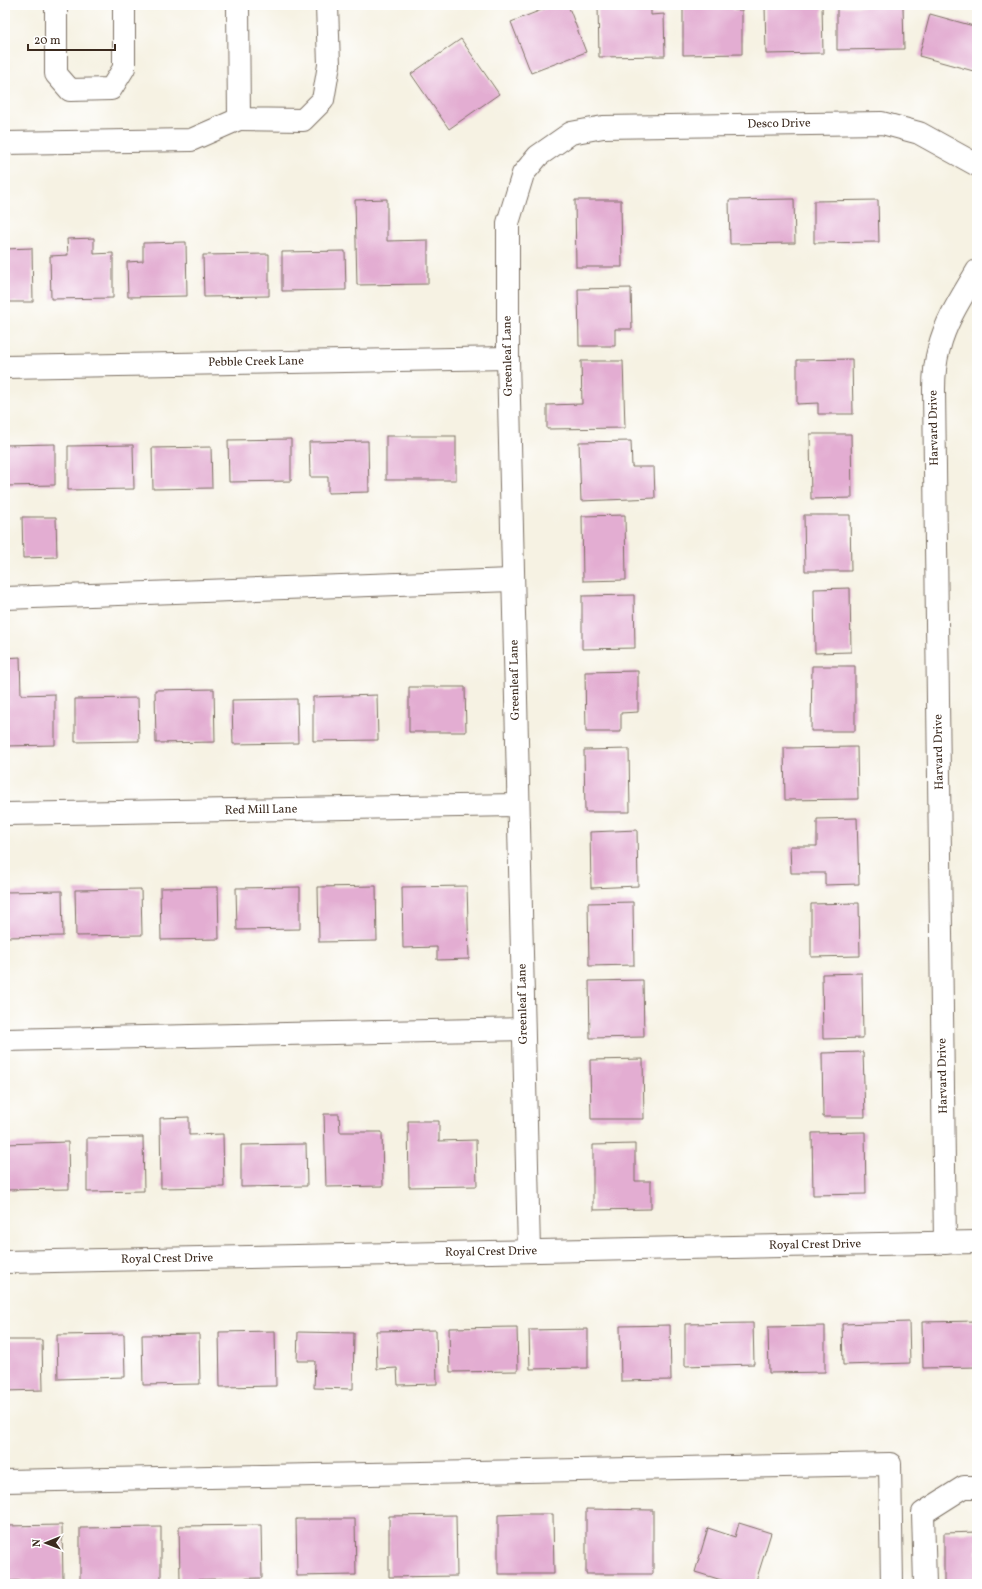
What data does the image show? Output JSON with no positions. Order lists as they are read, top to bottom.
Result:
{
  "streets": {
    "street": [
      "Desco Drive",
      "Greenleaf Lane",
      "Pebble Creek Lane",
      "Harvard Drive",
      "Red Mill Lane",
      "Royal Crest Drive"
    ]
  },
  "crossings": [
    ["Desco Drive", "Greenleaf Lane"],
    ["Greenleaf Lane", "Pebble Creek Lane"],
    ["Greenleaf Lane", "Red Mill Lane"],
    ["Greenleaf Lane", "Royal Crest Drive"],
    ["Harvard Drive", "Royal Crest Drive"]
  ],
  "scale_bar": "20 m",
  "north": "left"
}
